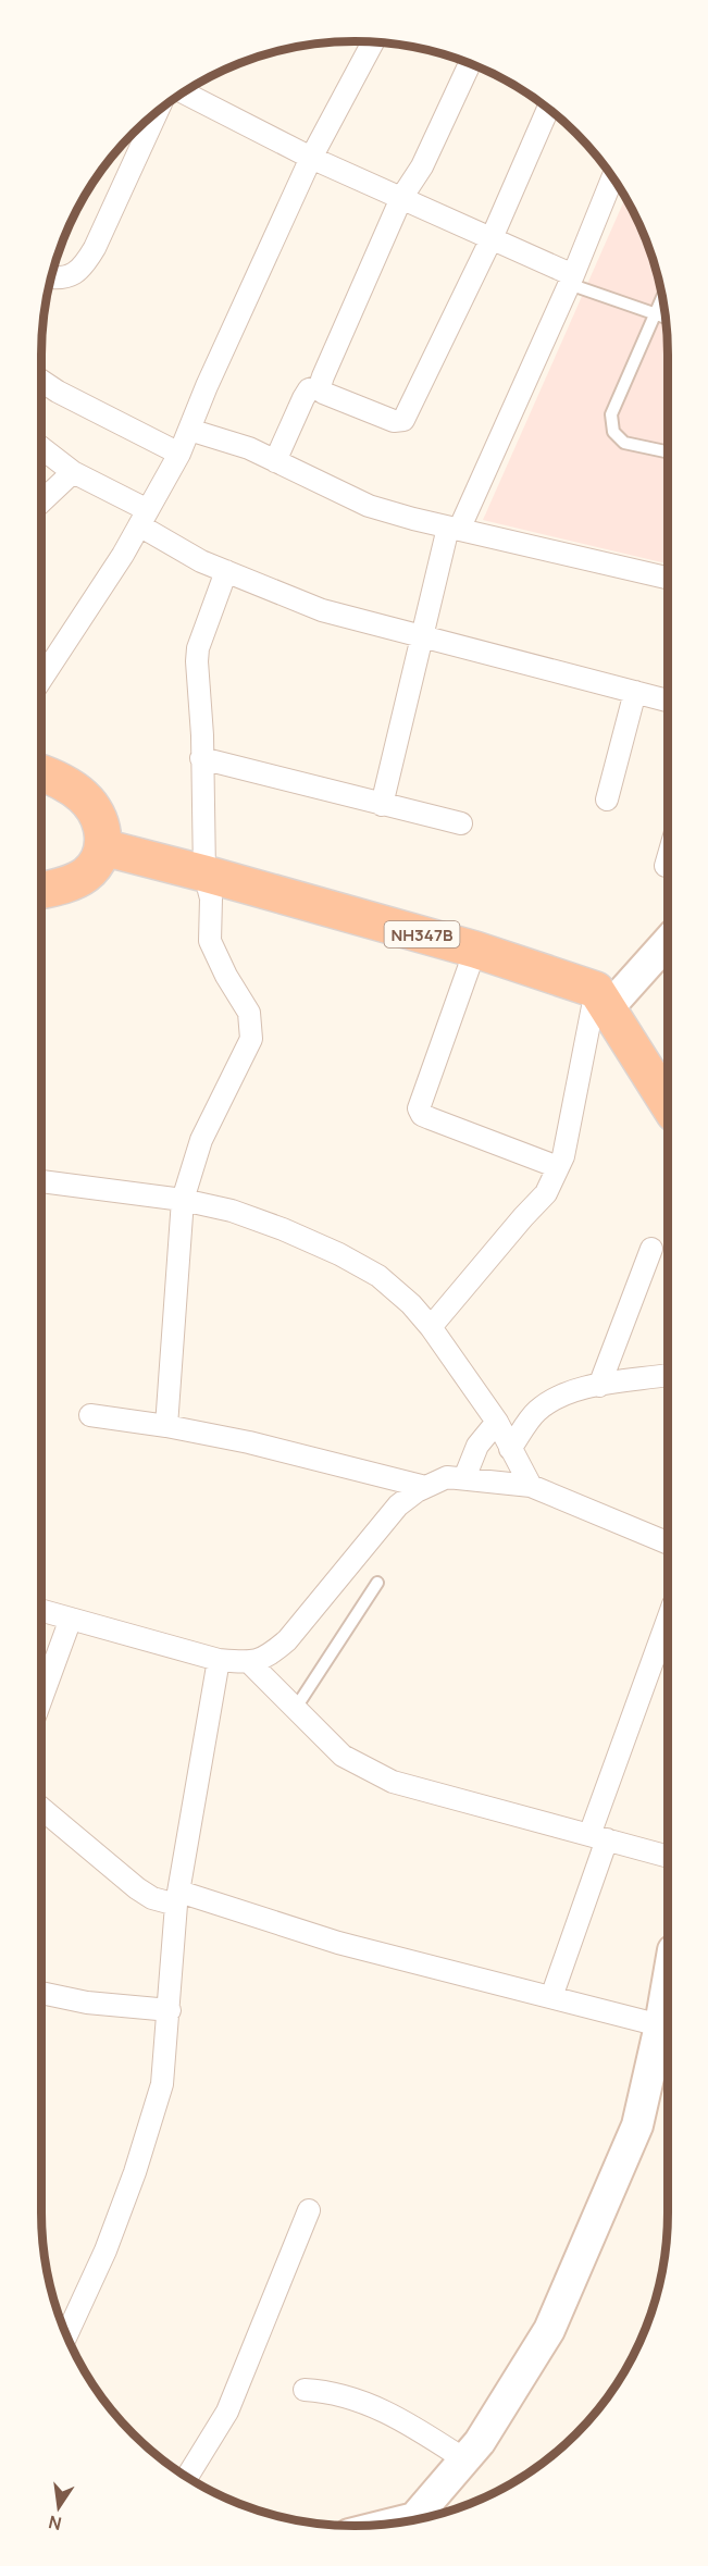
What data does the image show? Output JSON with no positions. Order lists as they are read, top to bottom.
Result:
{
  "streets": {
    "highway": ["NH347B"]
  },
  "north": "bottom"
}
